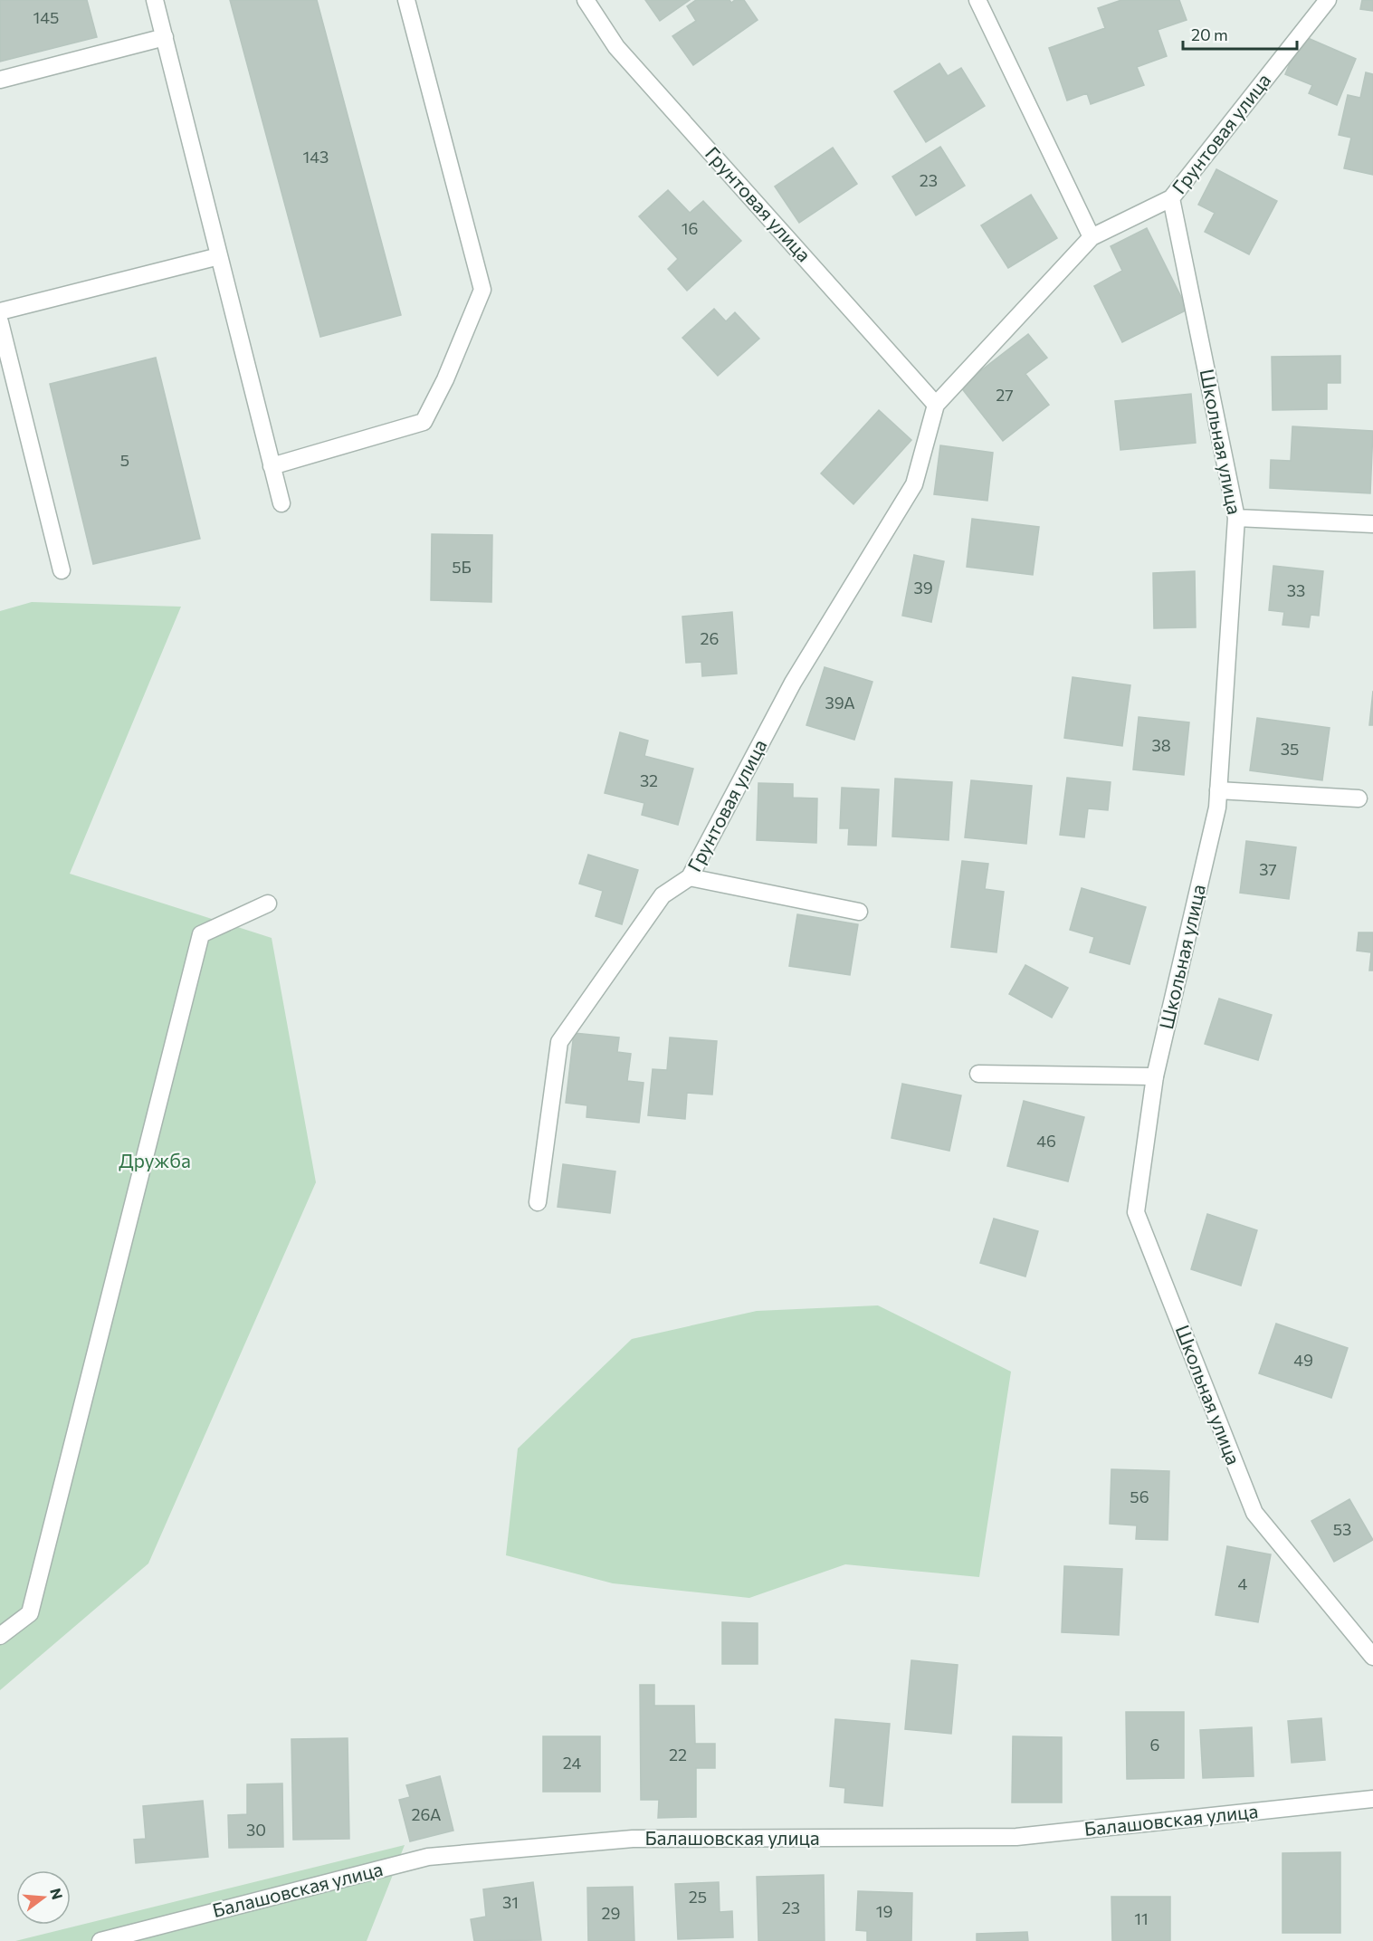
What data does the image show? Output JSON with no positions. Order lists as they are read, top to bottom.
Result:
{
  "streets": {
    "street": ["Грунтовая улица", "Школьная улица", "Балашовская улица"]
  },
  "crossings": [
    ["Грунтовая улица", "Школьная улица"]
  ],
  "parks": ["Дружба"],
  "house_numbers": [
    "145",
    "143",
    "23",
    "16",
    "27",
    "5",
    "5Б",
    "39",
    "33",
    "26",
    "39А",
    "38",
    "35",
    "32",
    "37",
    "46",
    "49",
    "56",
    "53",
    "4",
    "6",
    "22",
    "24",
    "26А",
    "30",
    "25",
    "31",
    "23",
    "19",
    "29",
    "11"
  ],
  "scale_bar": "20 m",
  "north": "right"
}
